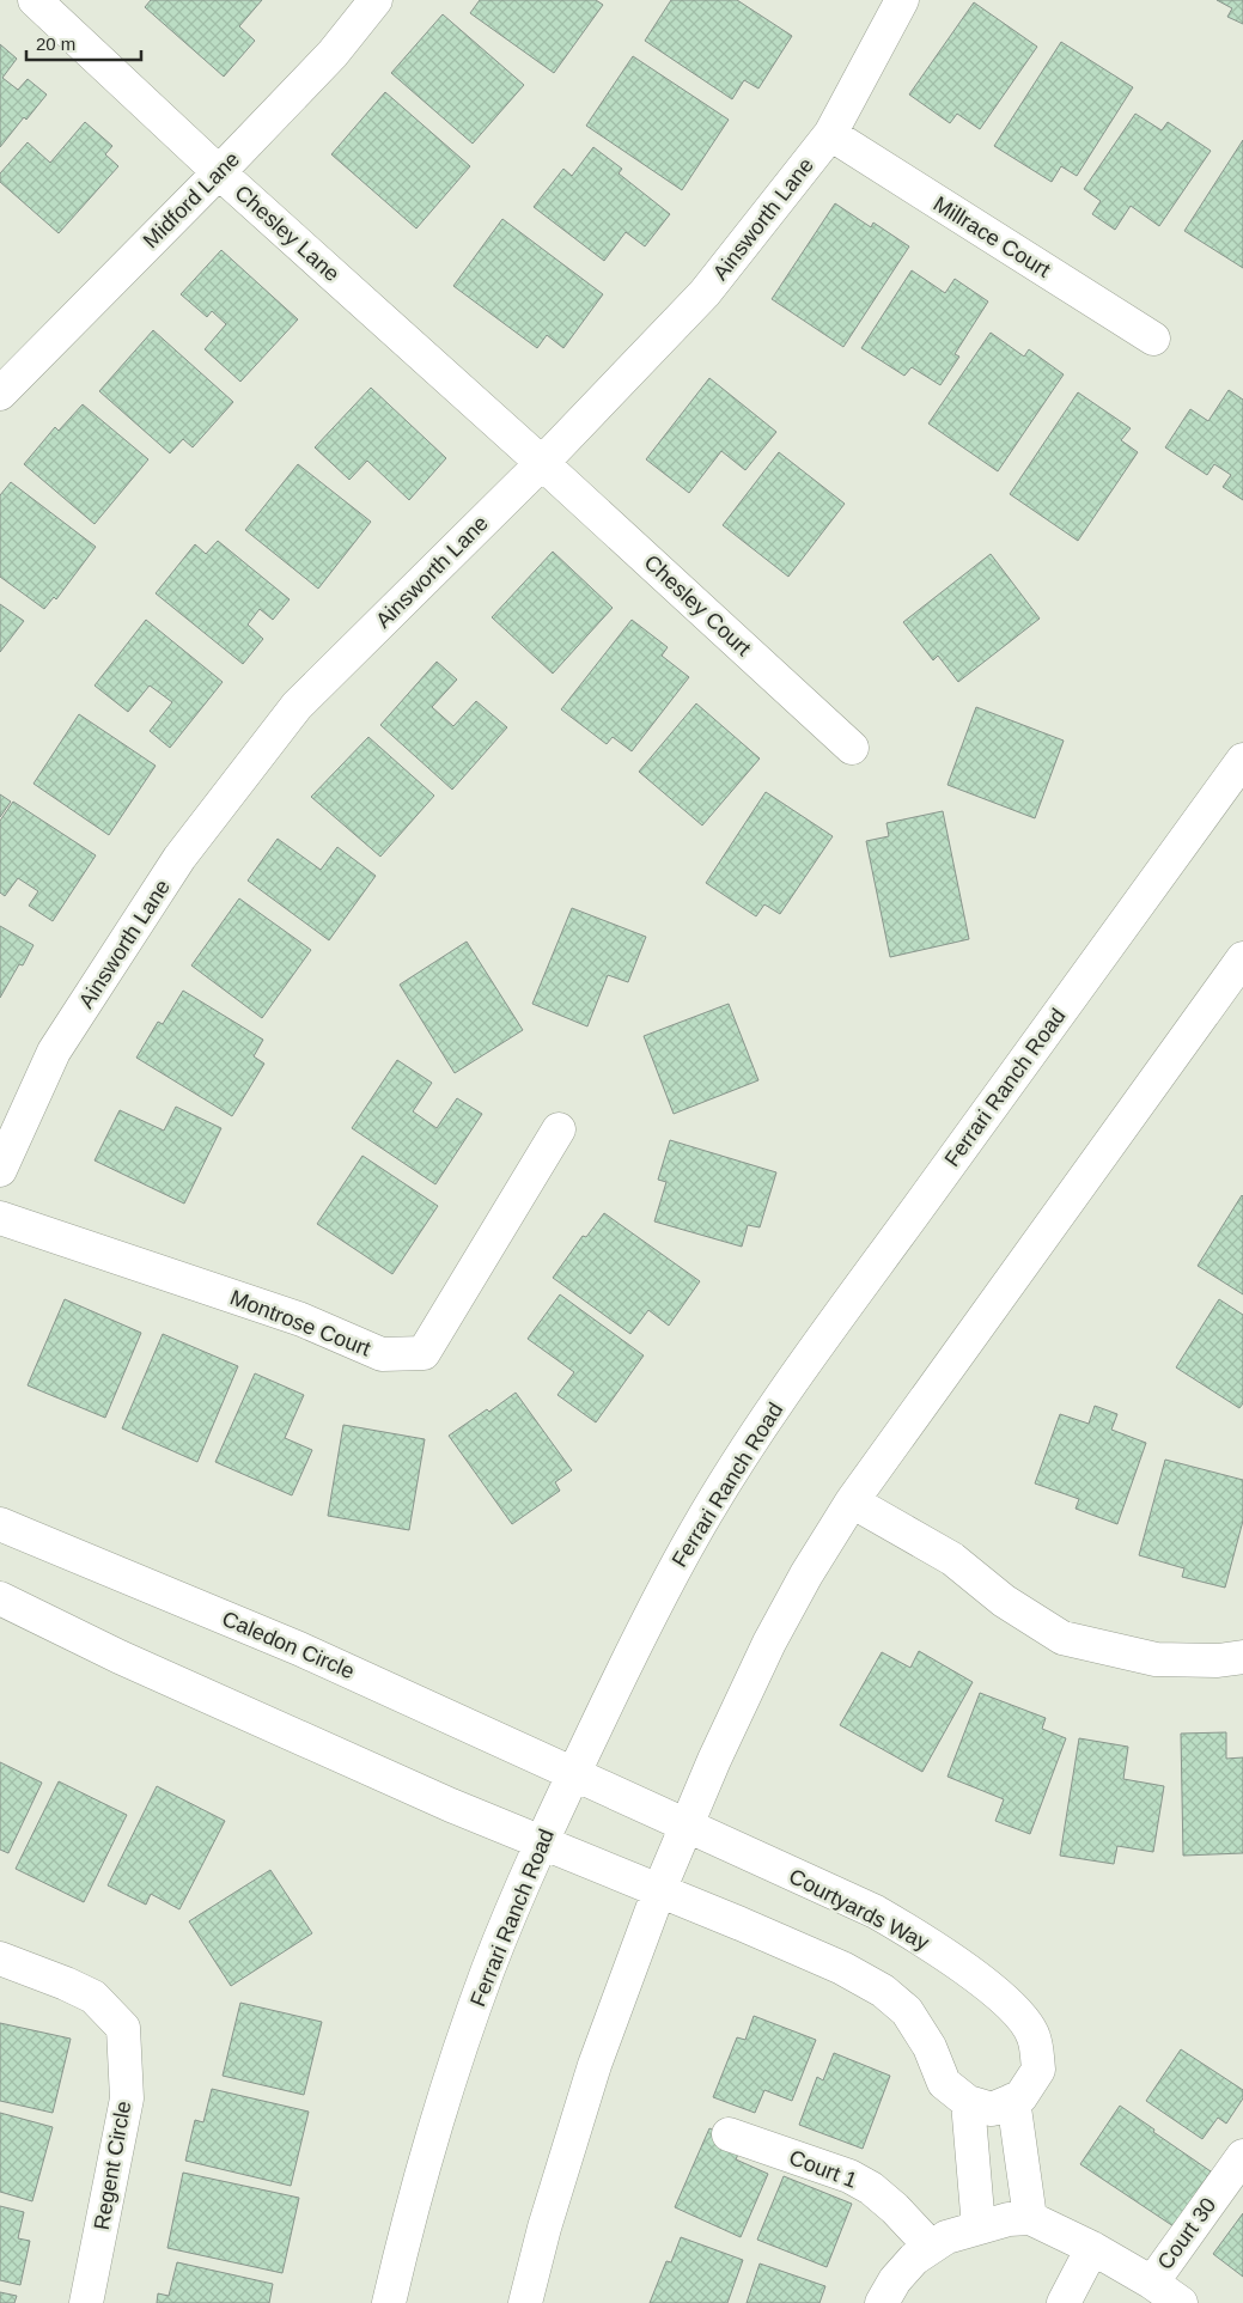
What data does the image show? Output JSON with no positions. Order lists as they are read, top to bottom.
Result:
{
  "streets": {
    "street": [
      "Midford Lane",
      "Ainsworth Lane",
      "Chesley Lane",
      "Millrace Court",
      "Chesley Court",
      "Ferrari Ranch Road",
      "Montrose Court",
      "Caledon Circle",
      "Courtyards Way",
      "Regent Circle",
      "Court 1",
      "Court 30"
    ]
  },
  "crossings": [
    ["Midford Lane", "Chesley Lane"],
    ["Ainsworth Lane", "Chesley Lane"],
    ["Ainsworth Lane", "Millrace Court"],
    ["Ainsworth Lane", "Chesley Court"],
    ["Chesley Lane", "Chesley Court"],
    ["Ferrari Ranch Road", "Caledon Circle"],
    ["Caledon Circle", "Courtyards Way"]
  ],
  "scale_bar": "20 m"
}
